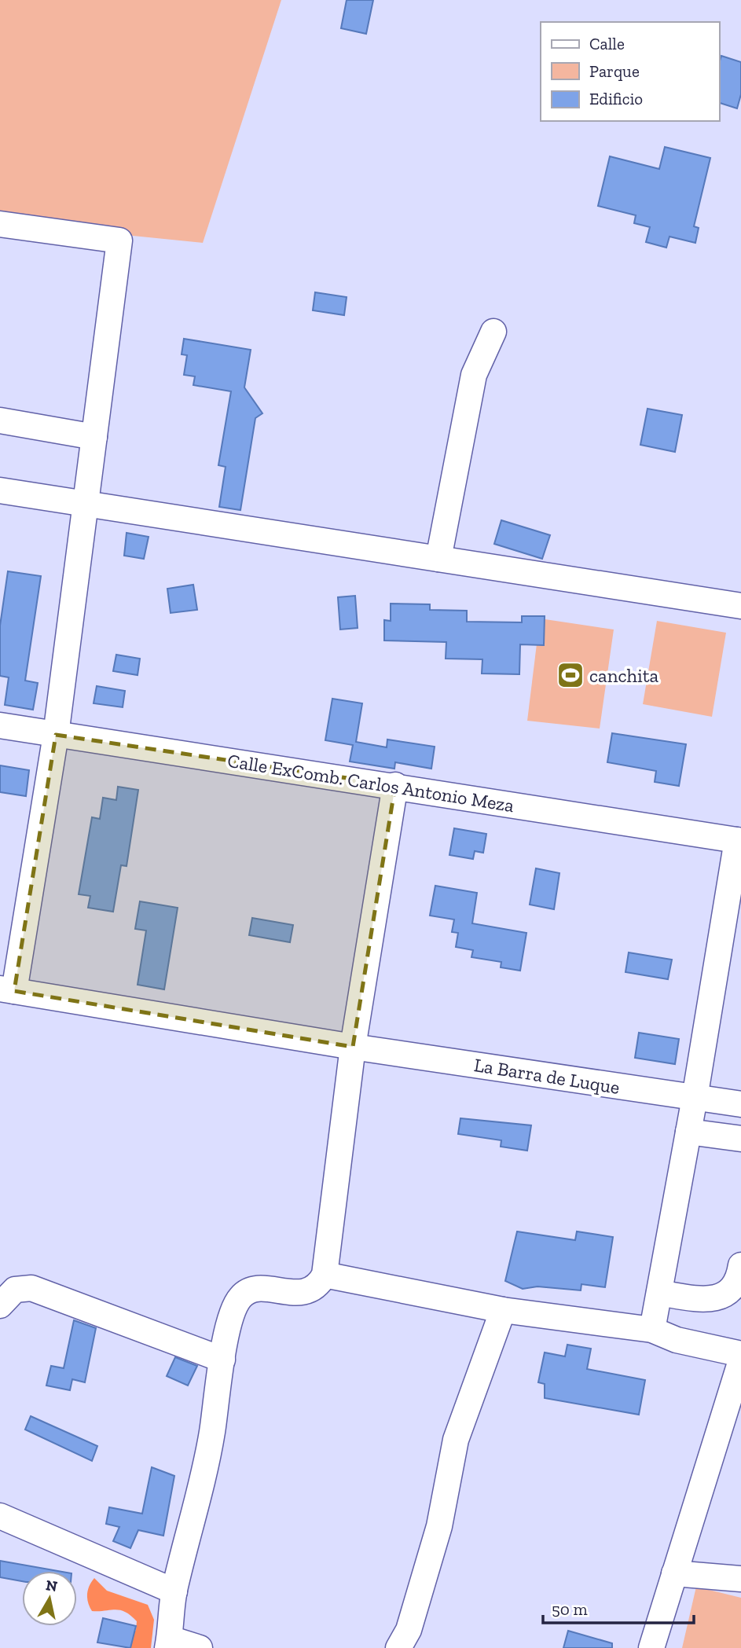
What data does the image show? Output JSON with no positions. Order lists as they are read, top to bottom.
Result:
{
  "streets": {
    "street": ["Calle ExComb. Carlos Antonio Meza", "La Barra de Luque"]
  },
  "places": {
    "sports": ["canchita"]
  },
  "legend": ["Calle", "Parque", "Edificio"],
  "scale_bar": "50 m",
  "north": "top"
}
